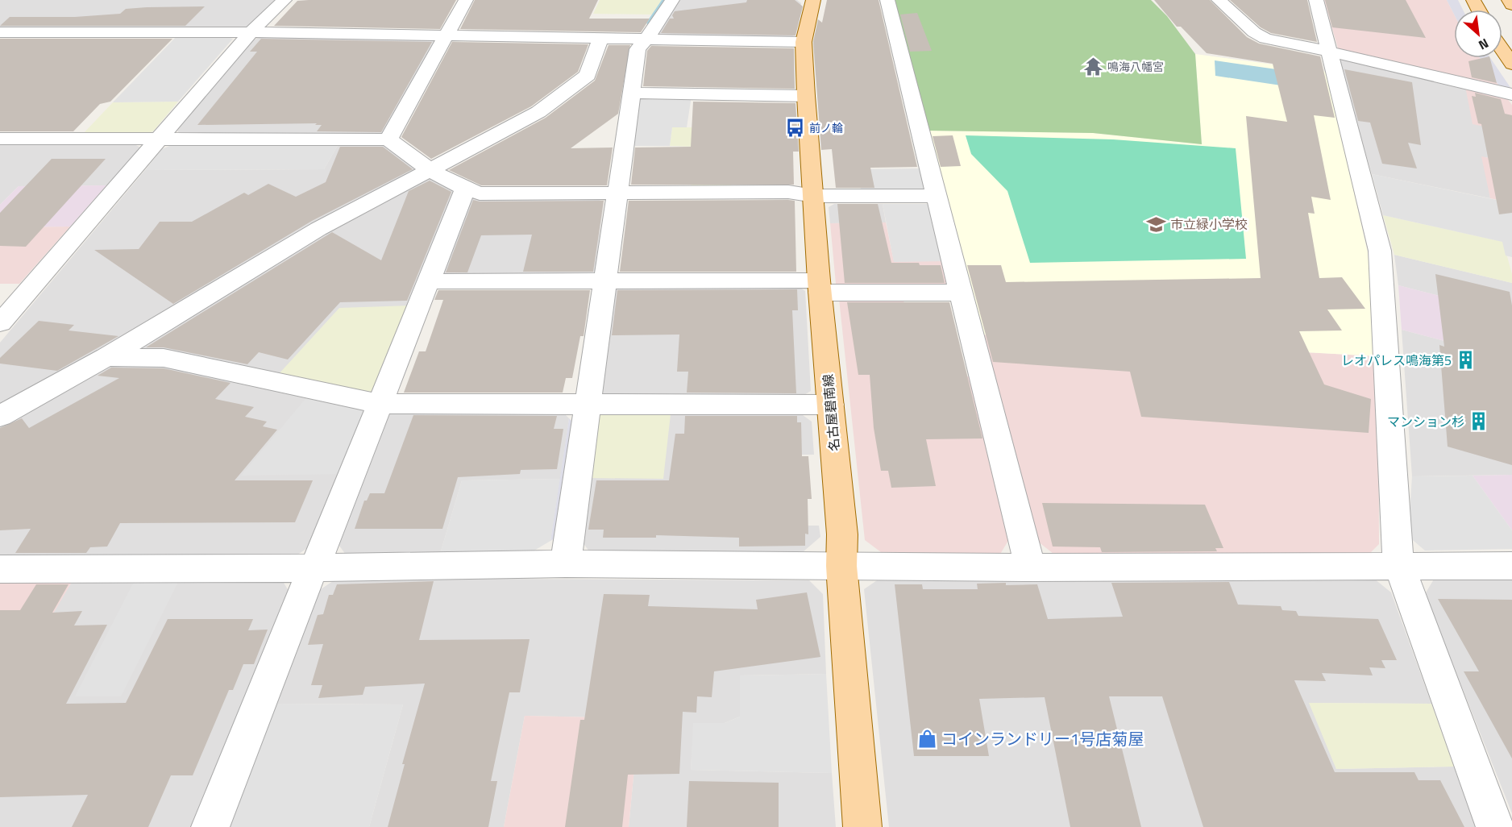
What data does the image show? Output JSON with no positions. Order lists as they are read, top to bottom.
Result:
{
  "streets": {
    "main road": ["名古屋碧南線"]
  },
  "places": {
    "temple": ["鳴海八幡宮"],
    "bus stop": ["前ノ輪"],
    "school or university": ["市立緑小学校"],
    "building": ["レオパレス鳴海第5", "マンション杉"],
    "shop": ["コインランドリー1号店菊屋"]
  },
  "north": "bottom right"
}
